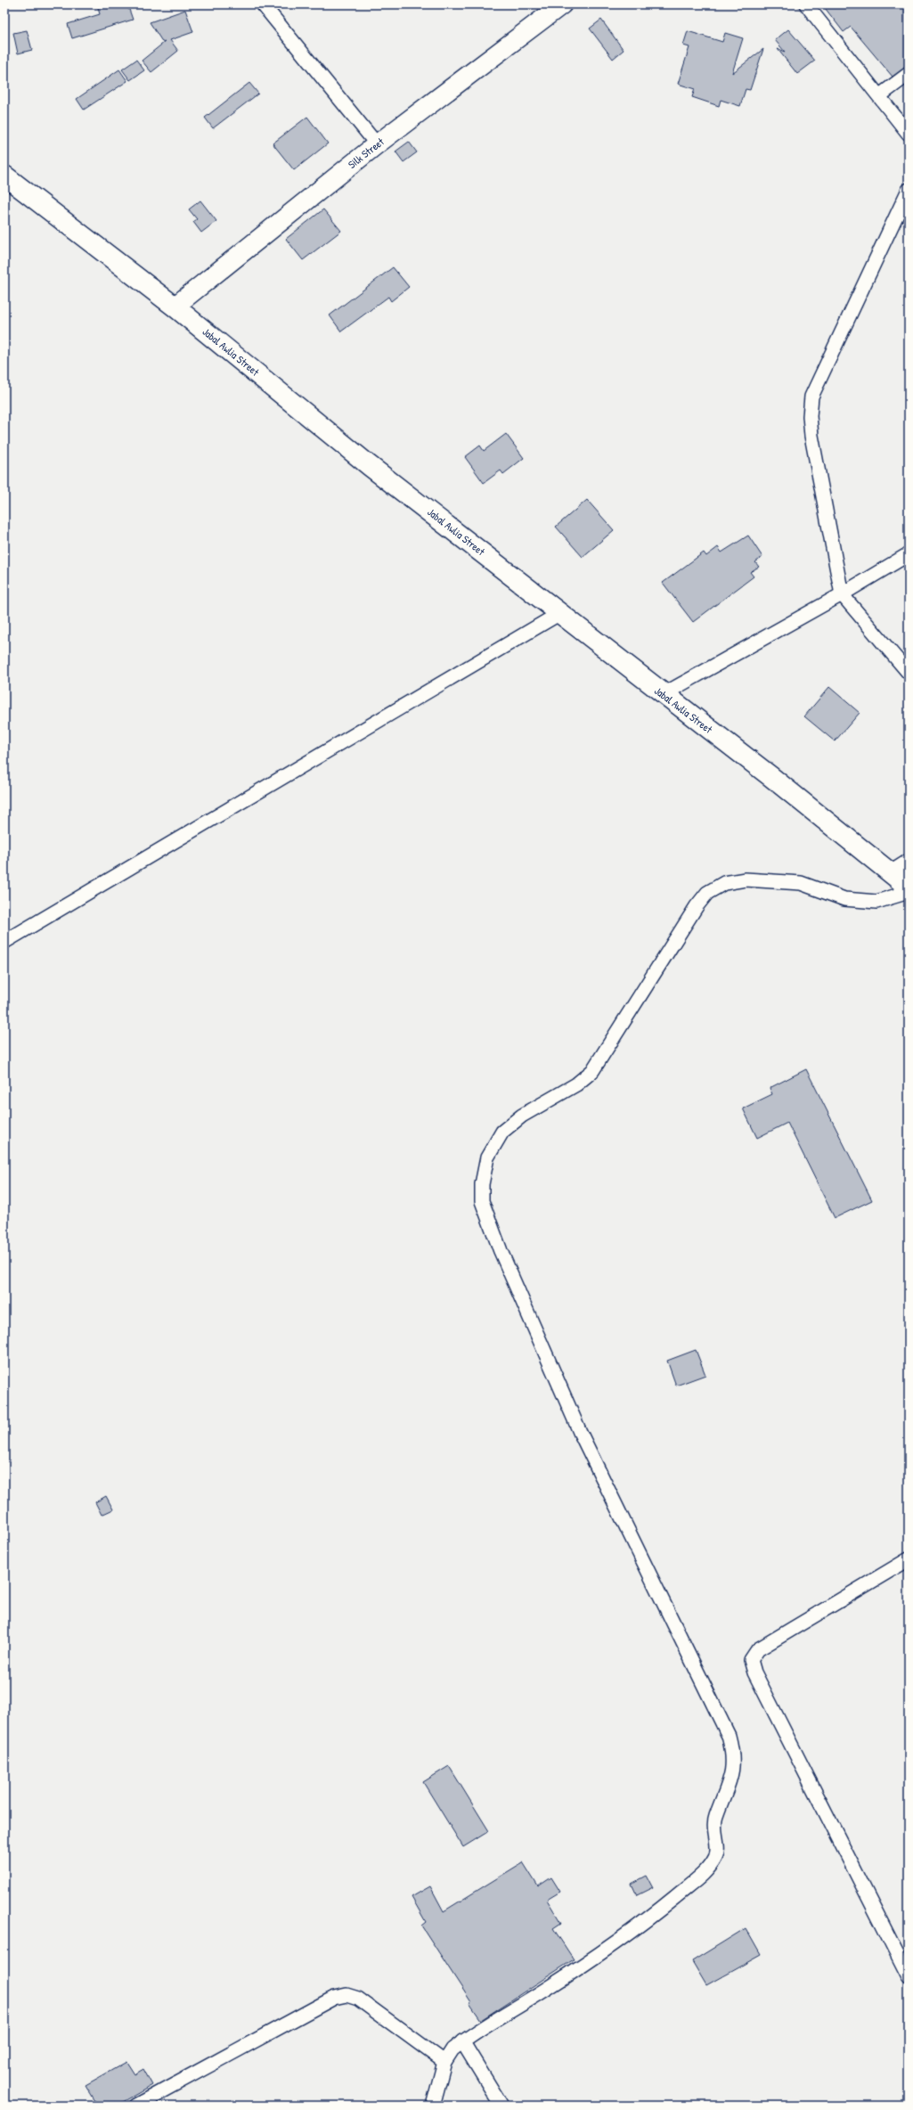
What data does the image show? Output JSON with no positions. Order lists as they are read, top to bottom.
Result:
{
  "streets": {
    "highway": ["Jabal Awlia Street"],
    "street": ["Silk Street"]
  },
  "crossings": [
    ["Silk Street", "Jabal Awlia Street"]
  ]
}
